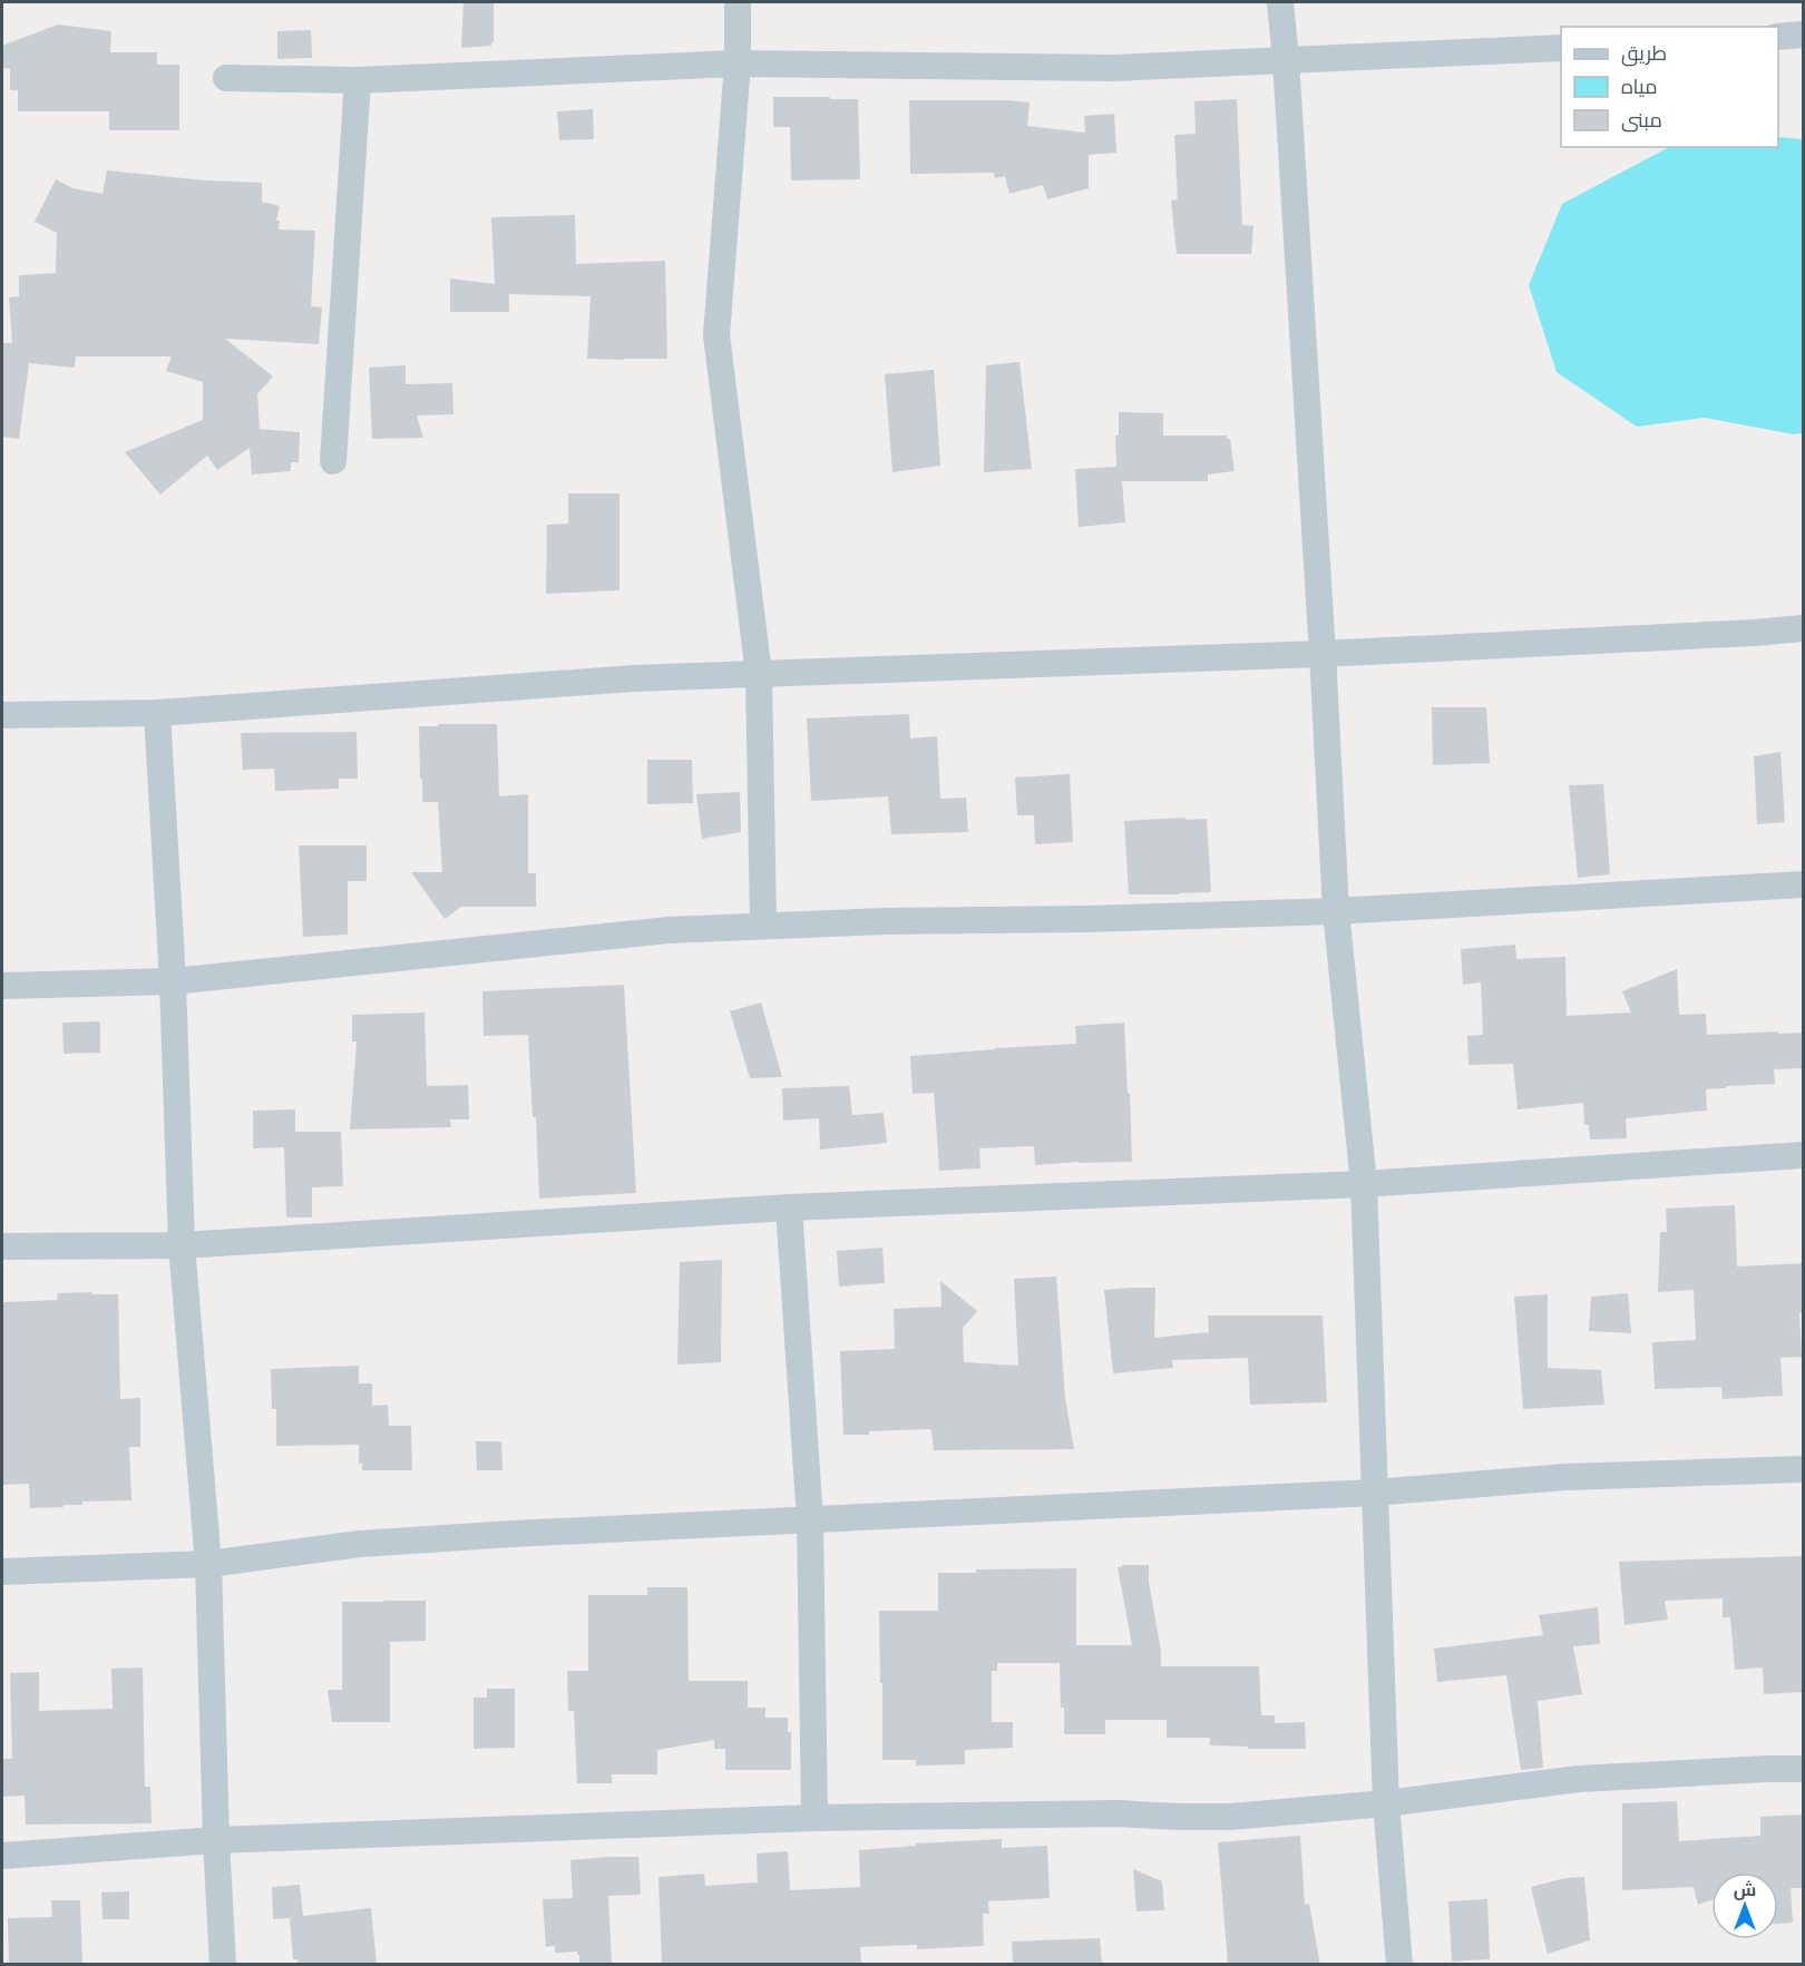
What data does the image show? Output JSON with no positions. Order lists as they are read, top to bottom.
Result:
{
  "legend": ["طريق", "مياه", "مبنى"],
  "north": "top"
}
